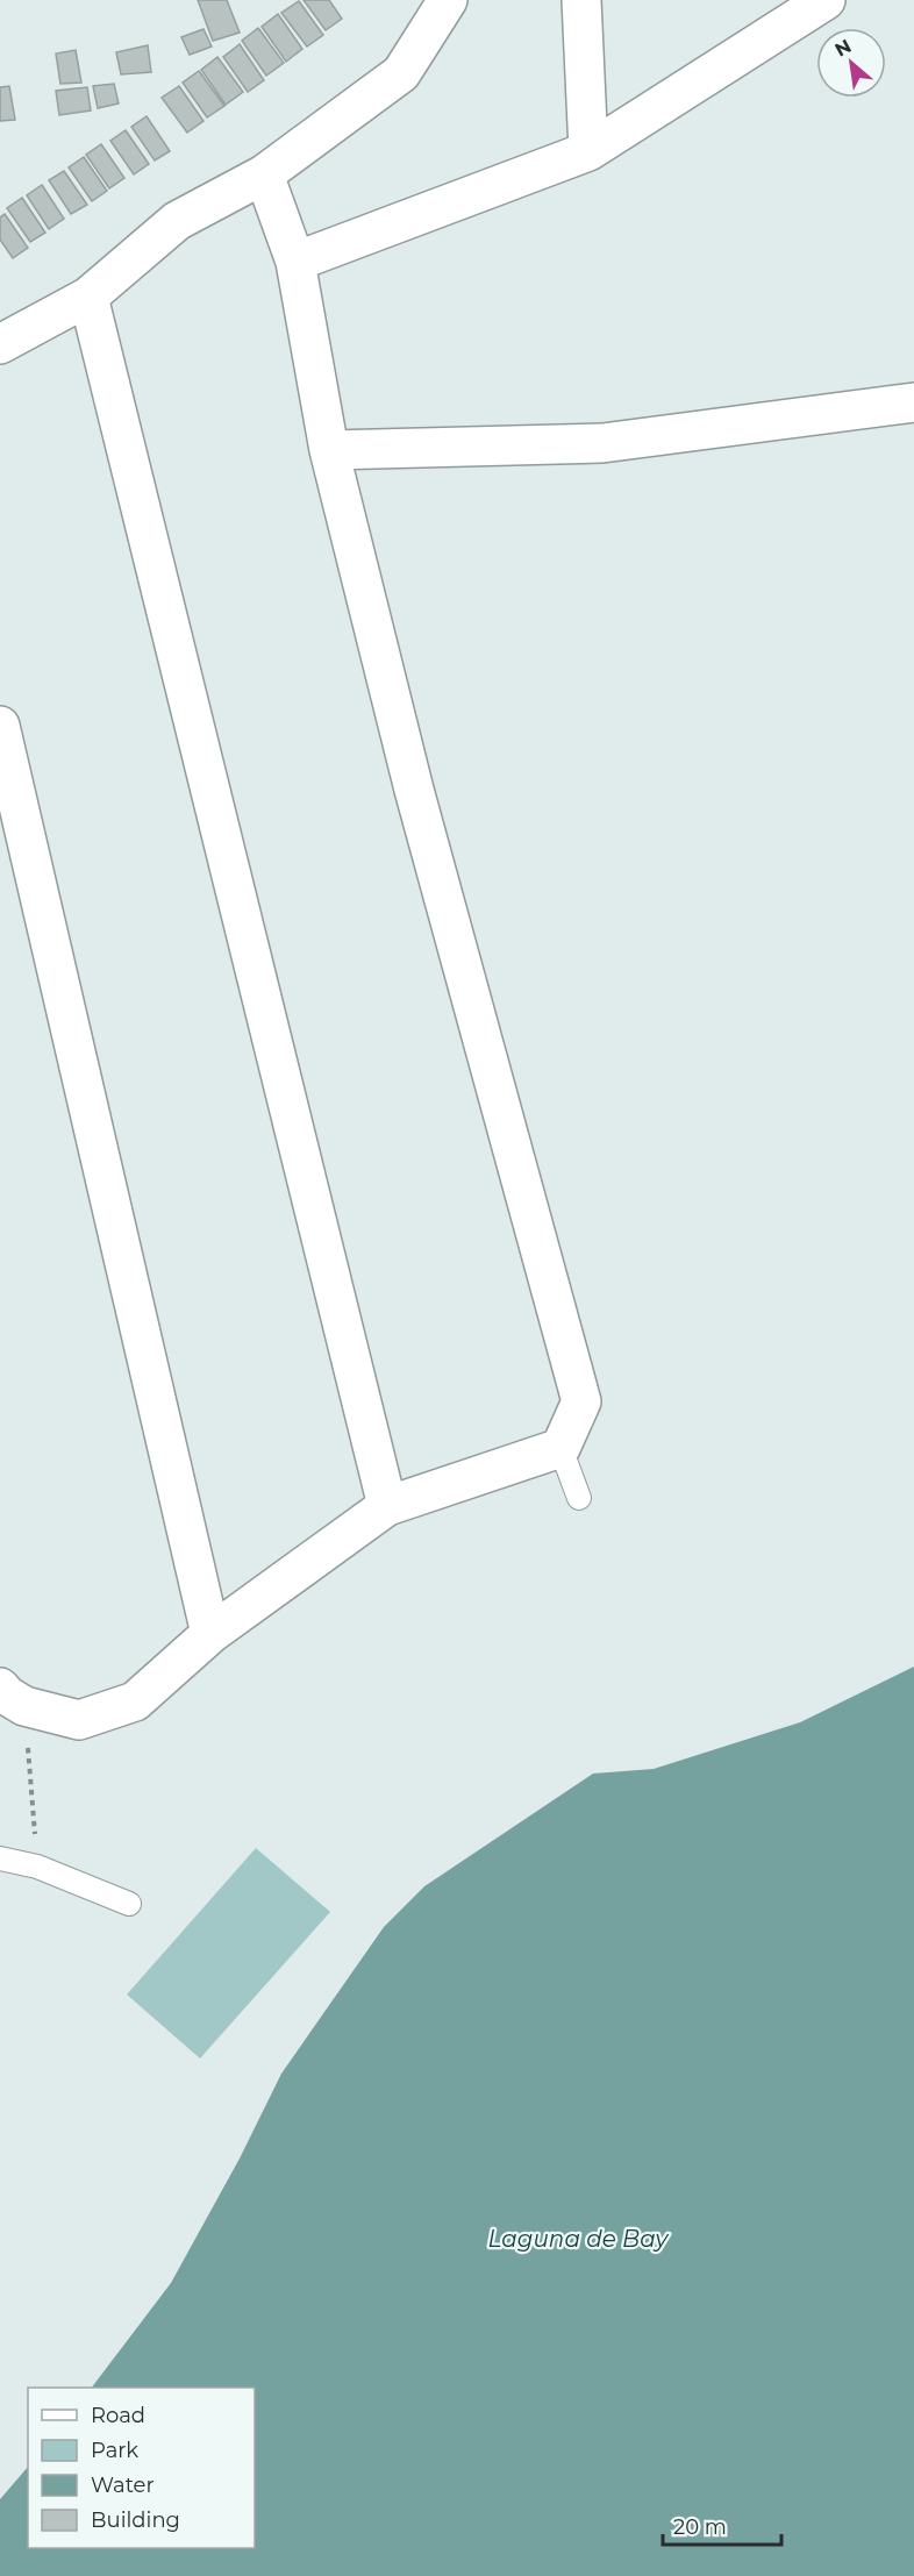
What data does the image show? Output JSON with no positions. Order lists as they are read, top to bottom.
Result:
{
  "water": ["Laguna de Bay"],
  "legend": [
    "Road",
    "Park",
    "Water",
    "Building"
  ],
  "scale_bar": "20 m",
  "north": "top left"
}
